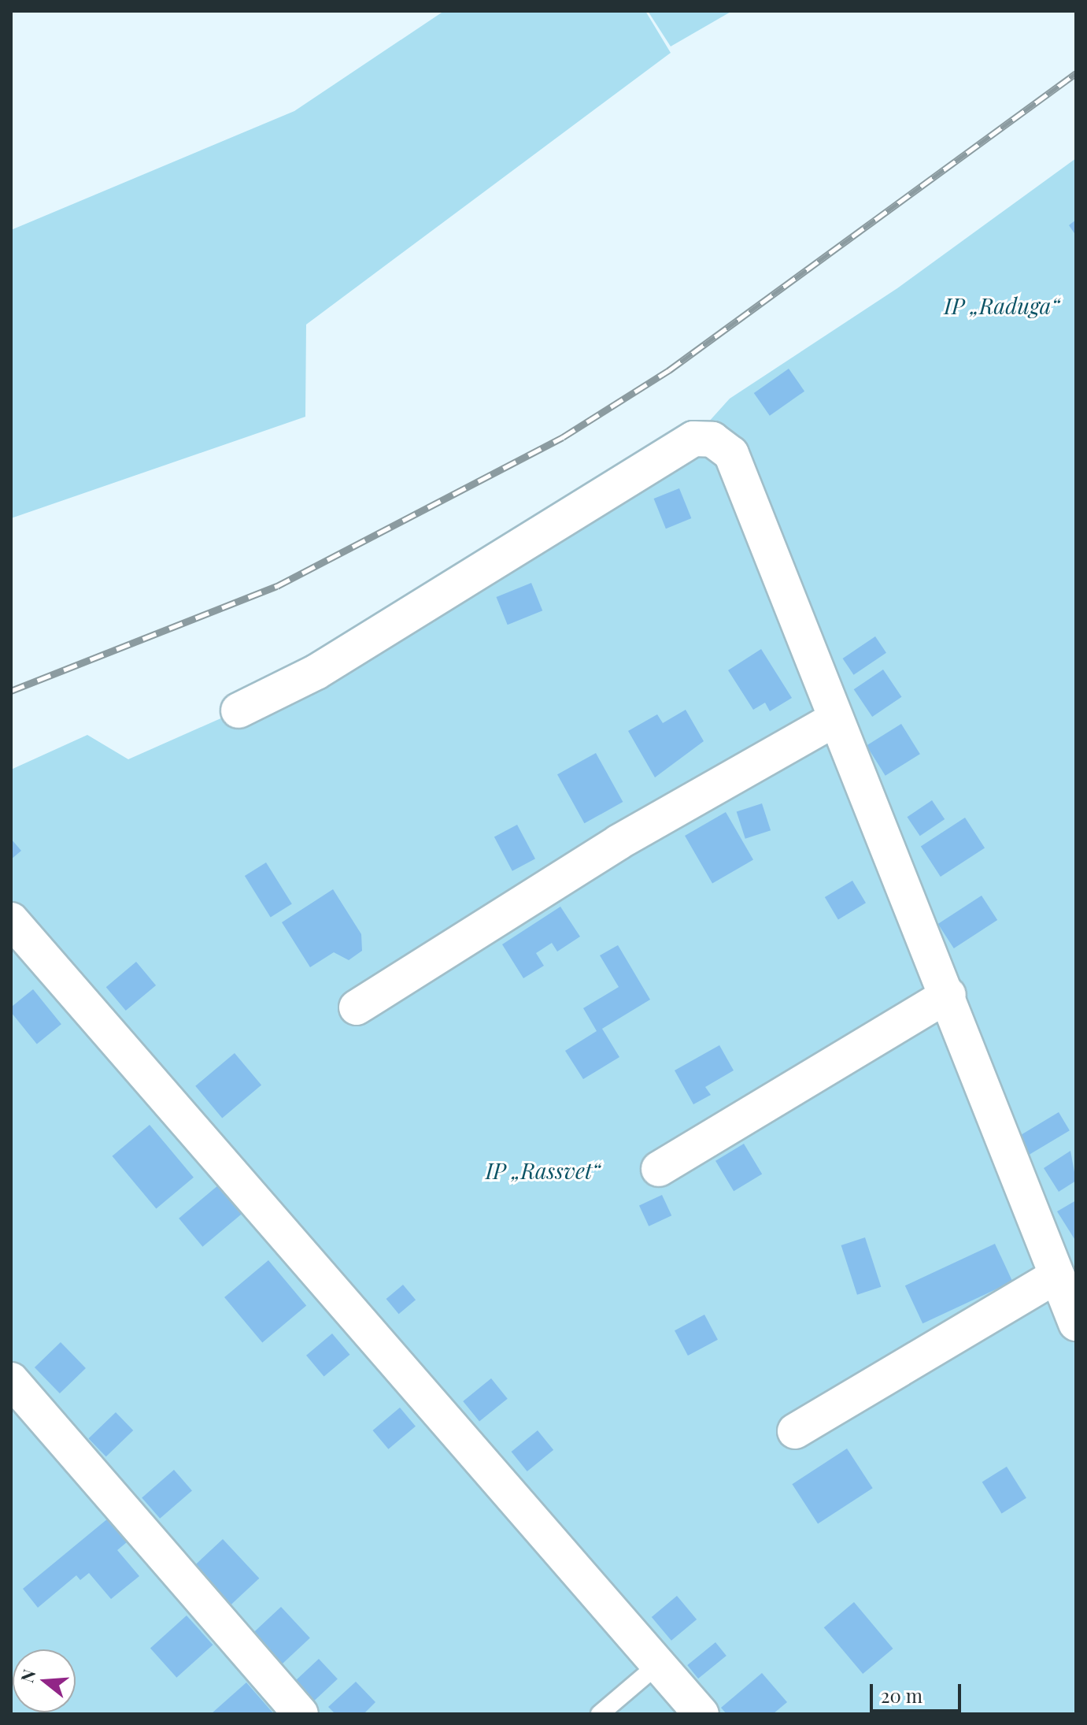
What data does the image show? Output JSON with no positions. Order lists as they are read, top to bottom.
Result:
{
  "parks": ["IP „Raduga“", "IP „Rassvet“"],
  "scale_bar": "20 m",
  "north": "left"
}
